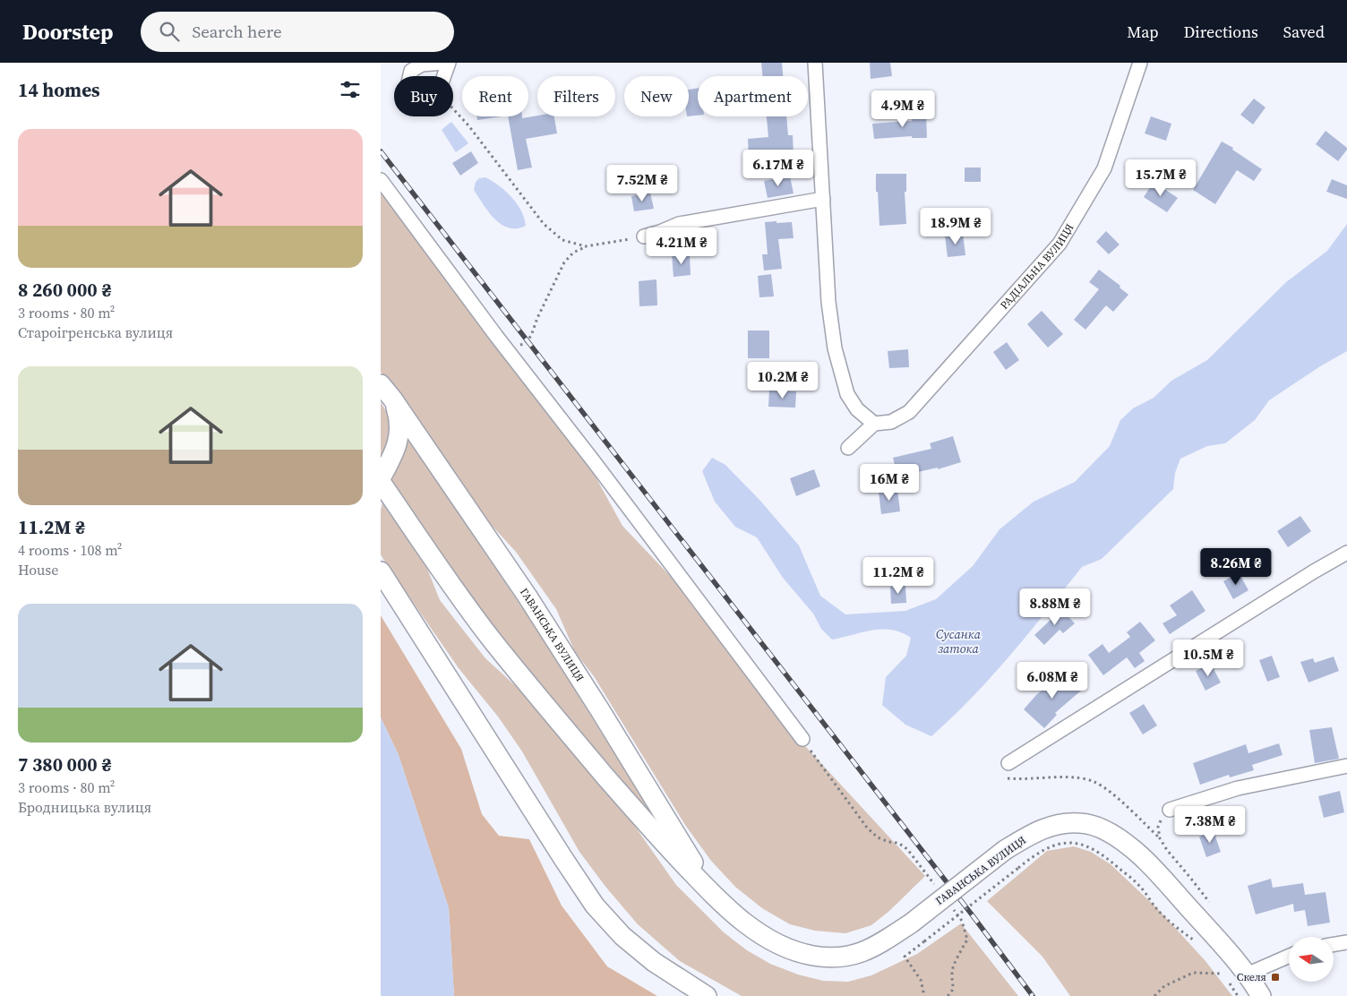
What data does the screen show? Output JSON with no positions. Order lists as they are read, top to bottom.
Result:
{
  "streets": {
    "street": ["РАДІАЛЬНА ВУЛИЦЯ", "ГАВАНСЬКА ВУЛИЦЯ"]
  },
  "water": ["Сусанка затока"],
  "places": {
    "transit": ["Скеля"]
  },
  "north": "left",
  "page": {
    "header": "Doorstep",
    "search": "Search here",
    "nav": ["Map", "Directions", "Saved"],
    "heading": "14 homes",
    "chip": [
      "Buy",
      "Rent",
      "Filters",
      "New",
      "Apartment"
    ],
    "price": [
      "4.9M ₴",
      "6.17M ₴",
      "15.7M ₴",
      "7.52M ₴",
      "18.9M ₴",
      "4.21M ₴",
      "10.2M ₴",
      "16M ₴",
      "8.26M ₴",
      "11.2M ₴",
      "8.88M ₴",
      "10.5M ₴",
      "6.08M ₴",
      "7.38M ₴"
    ],
    "list": [
      {
        "name": "8 260 000 ₴",
        "note": "3 rooms · 80 m² · Староігренська вулиця"
      },
      {
        "name": "11.2M ₴",
        "note": "4 rooms · 108 m² · House"
      },
      {
        "name": "7 380 000 ₴",
        "note": "3 rooms · 80 m² · Бродницька вулиця"
      }
    ]
  }
}
